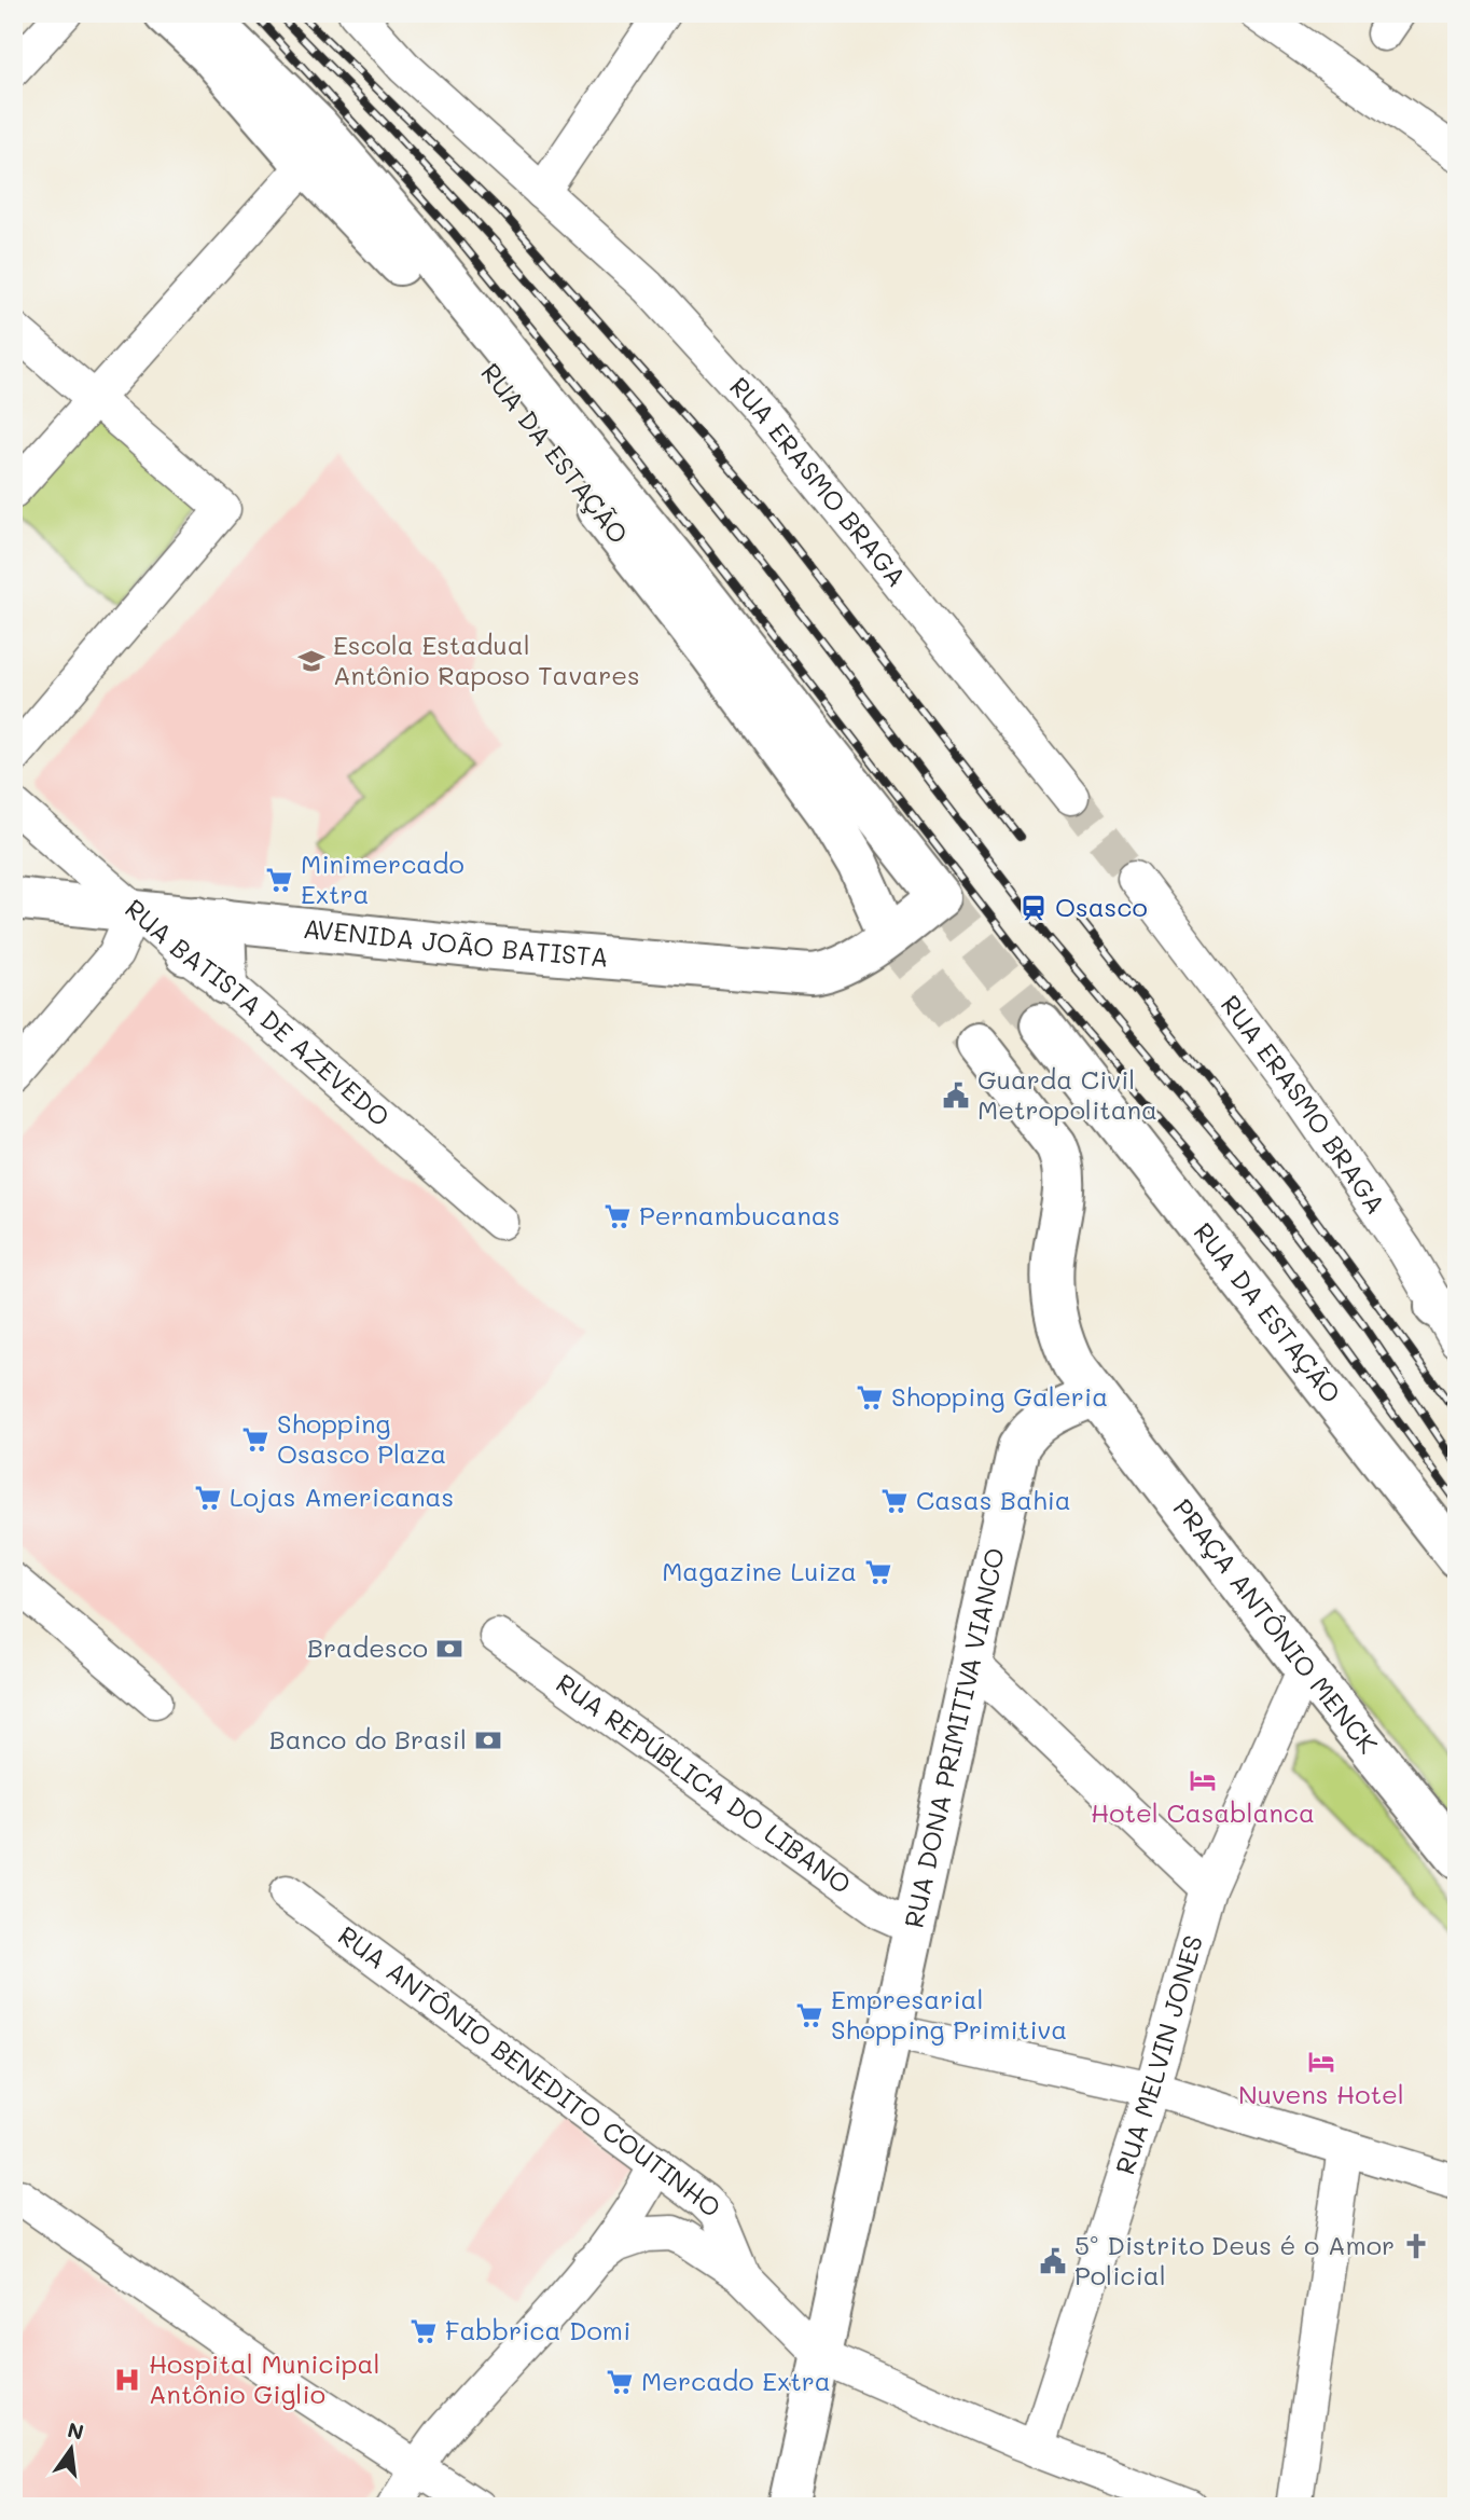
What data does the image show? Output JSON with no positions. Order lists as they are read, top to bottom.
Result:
{
  "streets": {
    "main road": [
      "RUA DA ESTAÇÃO",
      "AVENIDA JOÃO BATISTA",
      "PRAÇA ANTÔNIO MENCK",
      "RUA DONA PRIMITIVA VIANCO"
    ],
    "street": [
      "RUA ERASMO BRAGA",
      "RUA BATISTA DE AZEVEDO",
      "RUA REPÚBLICA DO LIBANO",
      "RUA MELVIN JONES",
      "RUA ANTÔNIO BENEDITO COUTINHO"
    ]
  },
  "crossings": [
    ["RUA DA ESTAÇÃO", "AVENIDA JOÃO BATISTA"],
    ["AVENIDA JOÃO BATISTA", "RUA BATISTA DE AZEVEDO"],
    ["PRAÇA ANTÔNIO MENCK", "RUA DONA PRIMITIVA VIANCO"],
    ["PRAÇA ANTÔNIO MENCK", "RUA MELVIN JONES"],
    ["RUA DONA PRIMITIVA VIANCO", "RUA REPÚBLICA DO LIBANO"],
    ["RUA DONA PRIMITIVA VIANCO", "RUA ANTÔNIO BENEDITO COUTINHO"]
  ],
  "places": {
    "school or university": ["Escola Estadual Antônio Raposo Tavares"],
    "supermarket": [
      "Minimercado Extra",
      "Pernambucanas",
      "Shopping Galeria",
      "Shopping Osasco Plaza",
      "Lojas Americanas",
      "Casas Bahia",
      "Magazine Luiza",
      "Empresarial Shopping Primitiva",
      "Fabbrica Domi",
      "Mercado Extra"
    ],
    "station": ["Osasco"],
    "public building": ["Guarda Civil Metropolitana", "5º Distrito Policial"],
    "bank": ["Bradesco", "Banco do Brasil"],
    "hotel": ["Hotel Casablanca", "Nuvens Hotel"],
    "church": ["Deus é o Amor"],
    "hospital": ["Hospital Municipal Antônio Giglio"]
  },
  "north": "top"
}
